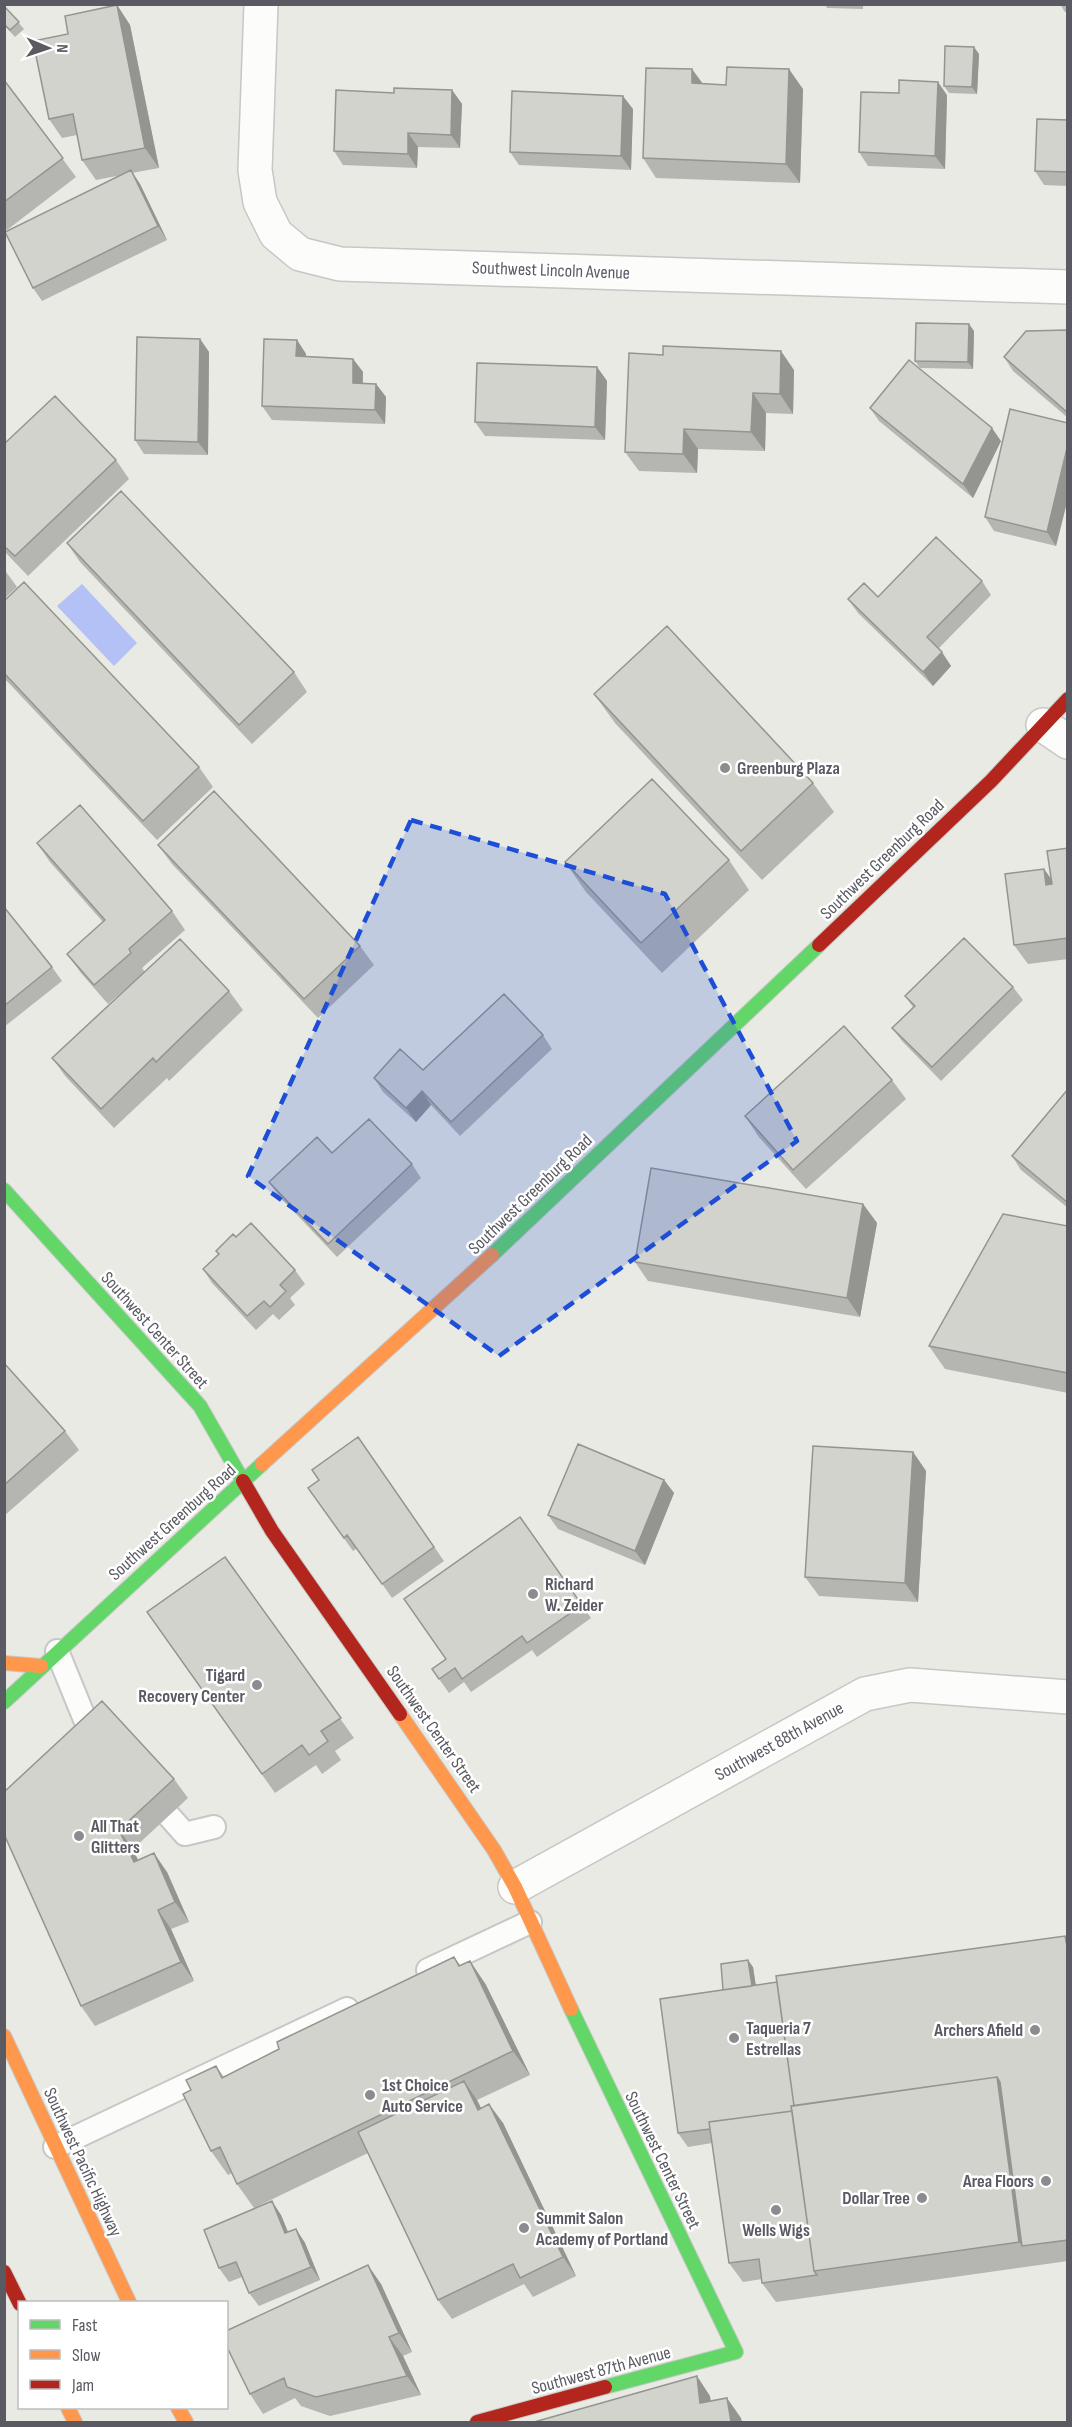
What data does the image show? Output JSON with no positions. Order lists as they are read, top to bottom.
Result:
{
  "streets": {
    "main road": [
      "Southwest Greenburg Road",
      "Southwest Center Street",
      "Southwest Pacific Highway",
      "Southwest 87th Avenue"
    ],
    "street": ["Southwest Lincoln Avenue", "Southwest 88th Avenue"]
  },
  "crossings": [
    ["Southwest Greenburg Road", "Southwest Center Street"],
    ["Southwest Center Street", "Southwest 88th Avenue"],
    ["Southwest Center Street", "Southwest 87th Avenue"]
  ],
  "places": [
    "Greenburg Plaza",
    "Richard W. Zeider",
    "Tigard Recovery Center",
    "All That Glitters",
    "Archers Afield",
    "Taqueria 7 Estrellas",
    "1st Choice Auto Service",
    "Area Floors",
    "Dollar Tree",
    "Wells Wigs",
    "Summit Salon Academy of Portland"
  ],
  "legend": ["Fast", "Slow", "Jam"],
  "north": "right"
}
